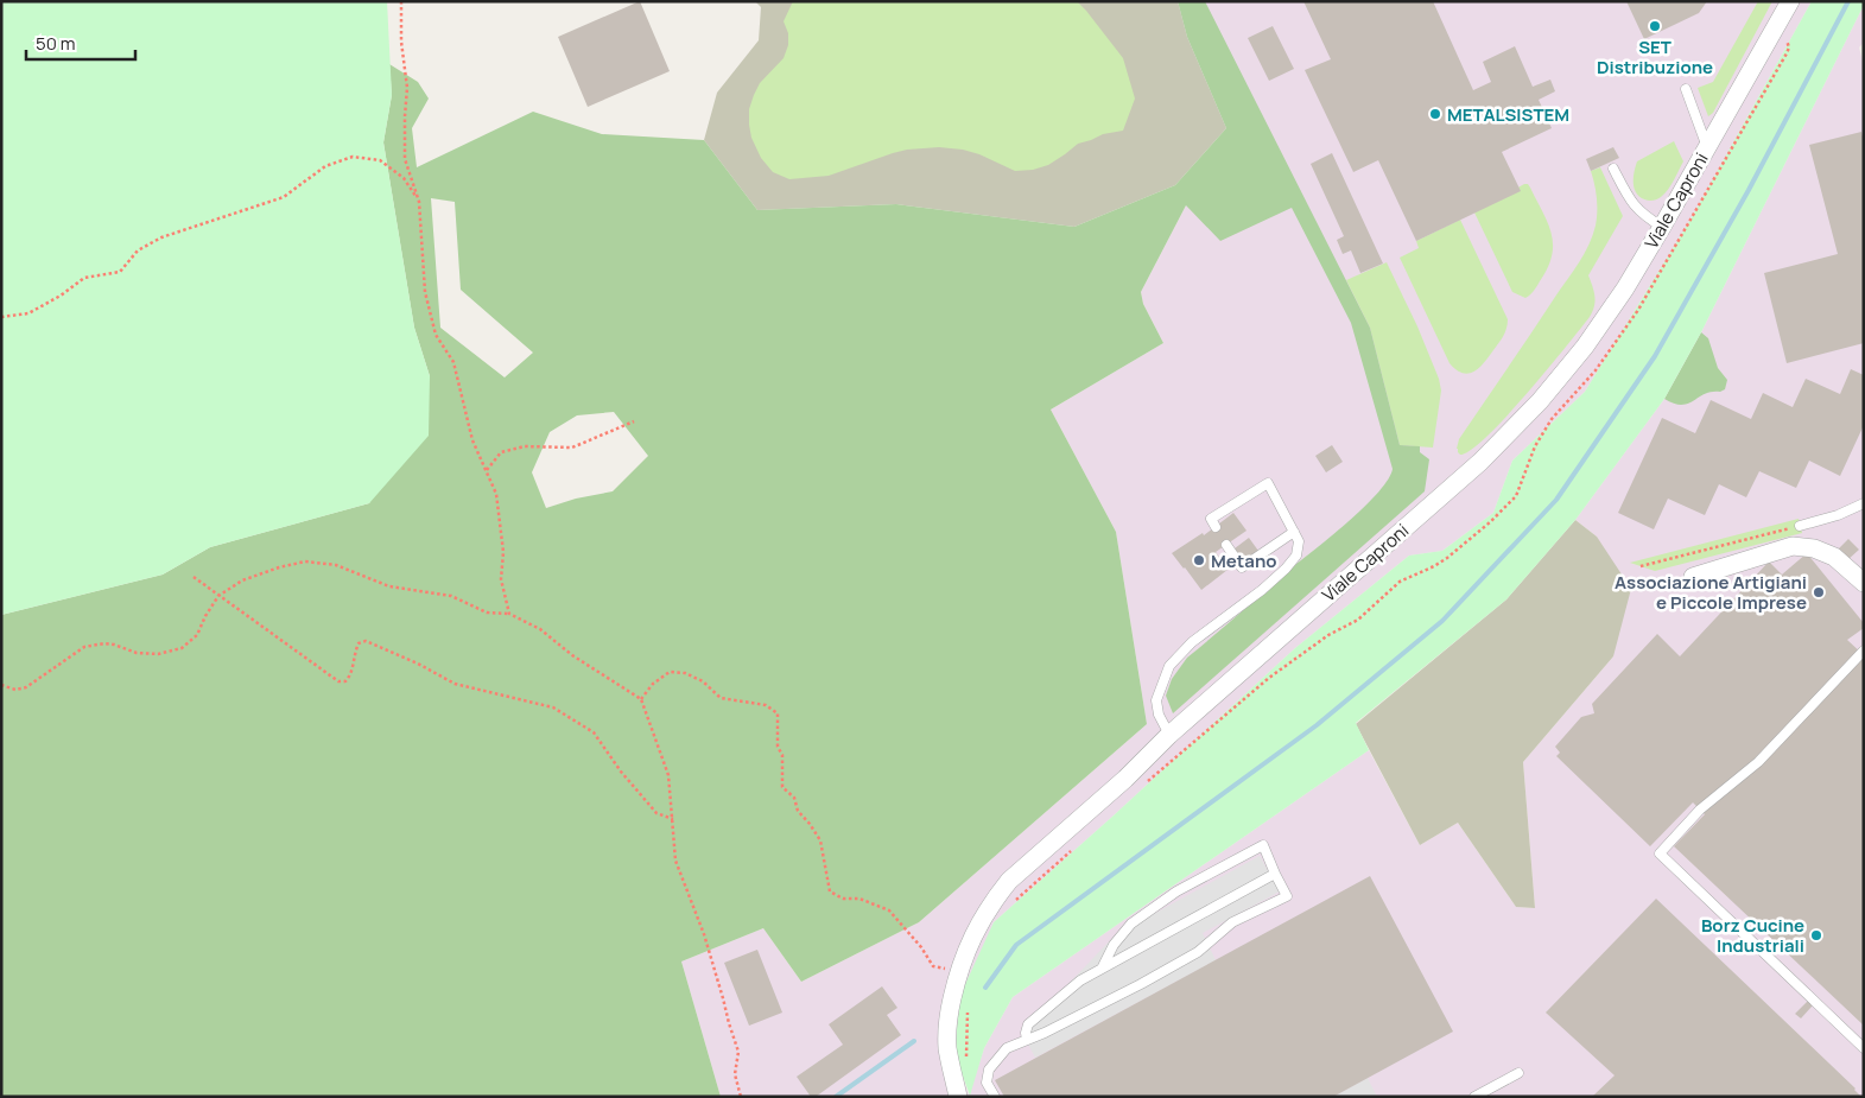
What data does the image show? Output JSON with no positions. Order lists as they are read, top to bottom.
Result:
{
  "streets": {
    "street": ["Viale Caproni"]
  },
  "places": [
    "SET Distribuzione",
    "METALSISTEM",
    "Metano",
    "Associazione Artigiani e Piccole Imprese",
    "Borz Cucine Industriali"
  ],
  "scale_bar": "50 m"
}
